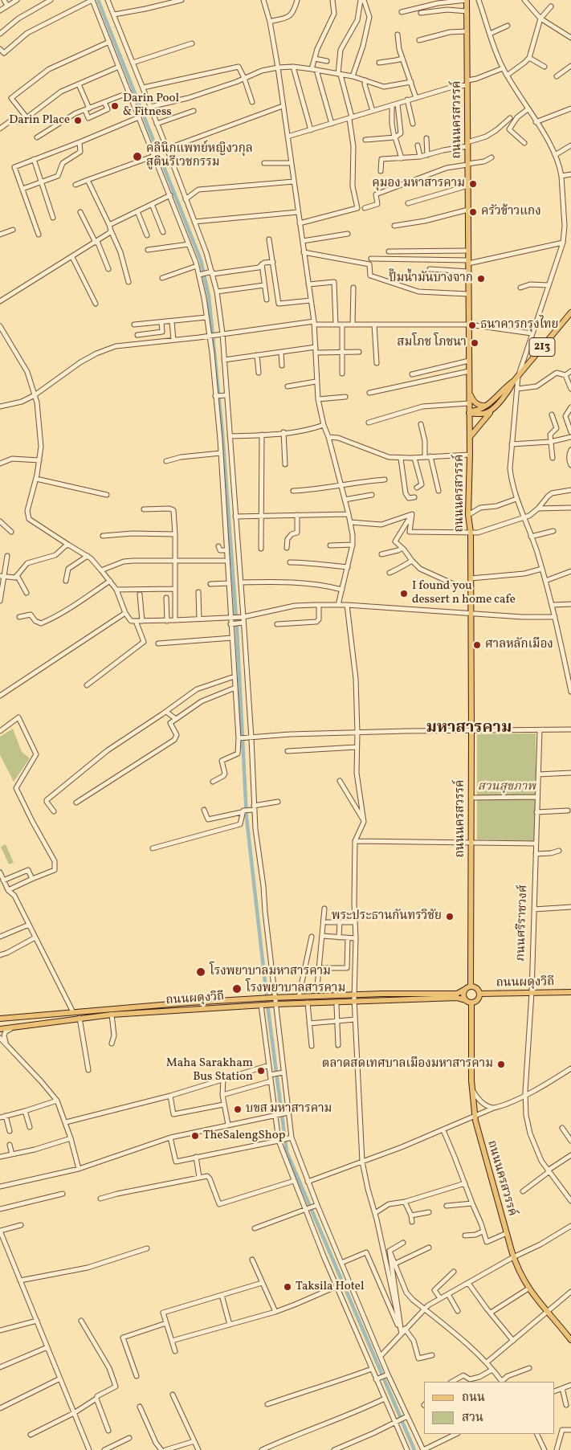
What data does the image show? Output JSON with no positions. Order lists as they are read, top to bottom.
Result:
{
  "streets": {
    "main road": ["ถนนนครสวรรค์", "213", "ถนนผดุงวิถี"],
    "street": ["ภนนศรีราชวงศ์"]
  },
  "crossings": [
    ["ถนนนครสวรรค์", "213"],
    ["ถนนนครสวรรค์", "ถนนผดุงวิถี"],
    ["ภนนศรีราชวงศ์", "ถนนผดุงวิถี"]
  ],
  "districts": ["มหาสารคาม"],
  "parks": ["สวนสุขภาพ"],
  "places": [
    "Darin Pool & Fitness",
    "Darin Place",
    "คลินิกแพทย์หญิงวกุล สูตินรีเวชกรรม",
    "คุมอง มหาสารคาม",
    "ครัวข้าวแกง",
    "ปั๊มน้ำมันบางจาก",
    "ธนาคารกรุงไทย",
    "สมโภช โภชนา",
    "I found you dessert n home cafe",
    "ศาลหลักเมือง",
    "พระประธานกันทรวิชัย",
    "โรงพยาบาลมหาสารคาม",
    "โรงพยาบาลสารคาม",
    "ตลาดสดเทศบาลเมืองมหาสารคาม",
    "Maha Sarakham Bus Station",
    "บขส มหาสารคาม",
    "TheSalengShop",
    "Taksila Hotel"
  ],
  "legend": ["ถนน", "สวน"]
}
